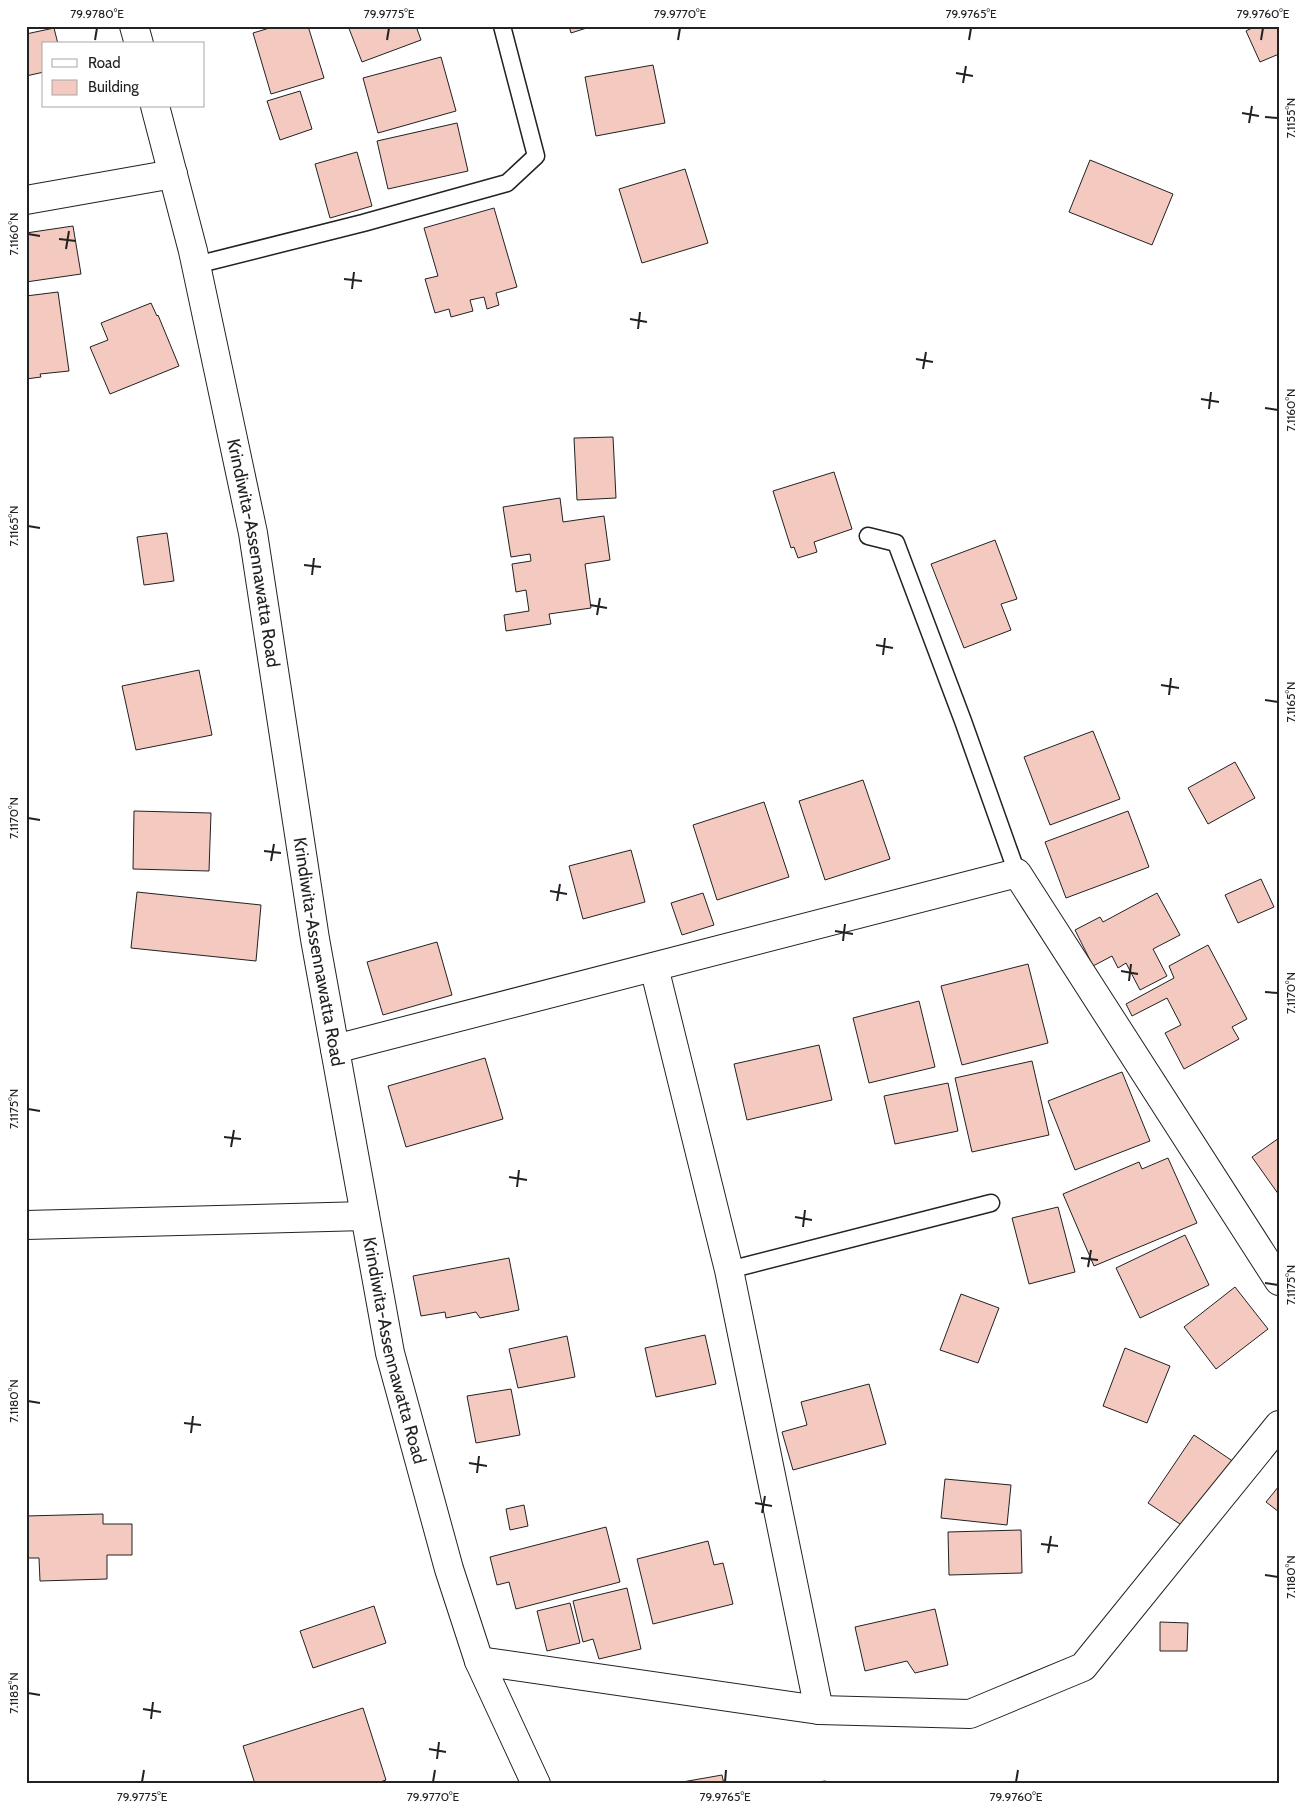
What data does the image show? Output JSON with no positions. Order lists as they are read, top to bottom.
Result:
{
  "streets": {
    "street": ["Krindiwita-Assennawatta Road"]
  },
  "legend": ["Road", "Building"],
  "coordinates": [
    "79.9780°E",
    "79.9775°E",
    "79.9770°E",
    "79.9765°E",
    "79.9760°E",
    "7.1155°N",
    "7.1160°N",
    "7.1165°N",
    "7.1170°N",
    "7.1175°N",
    "7.1180°N",
    "7.1185°N"
  ]
}
